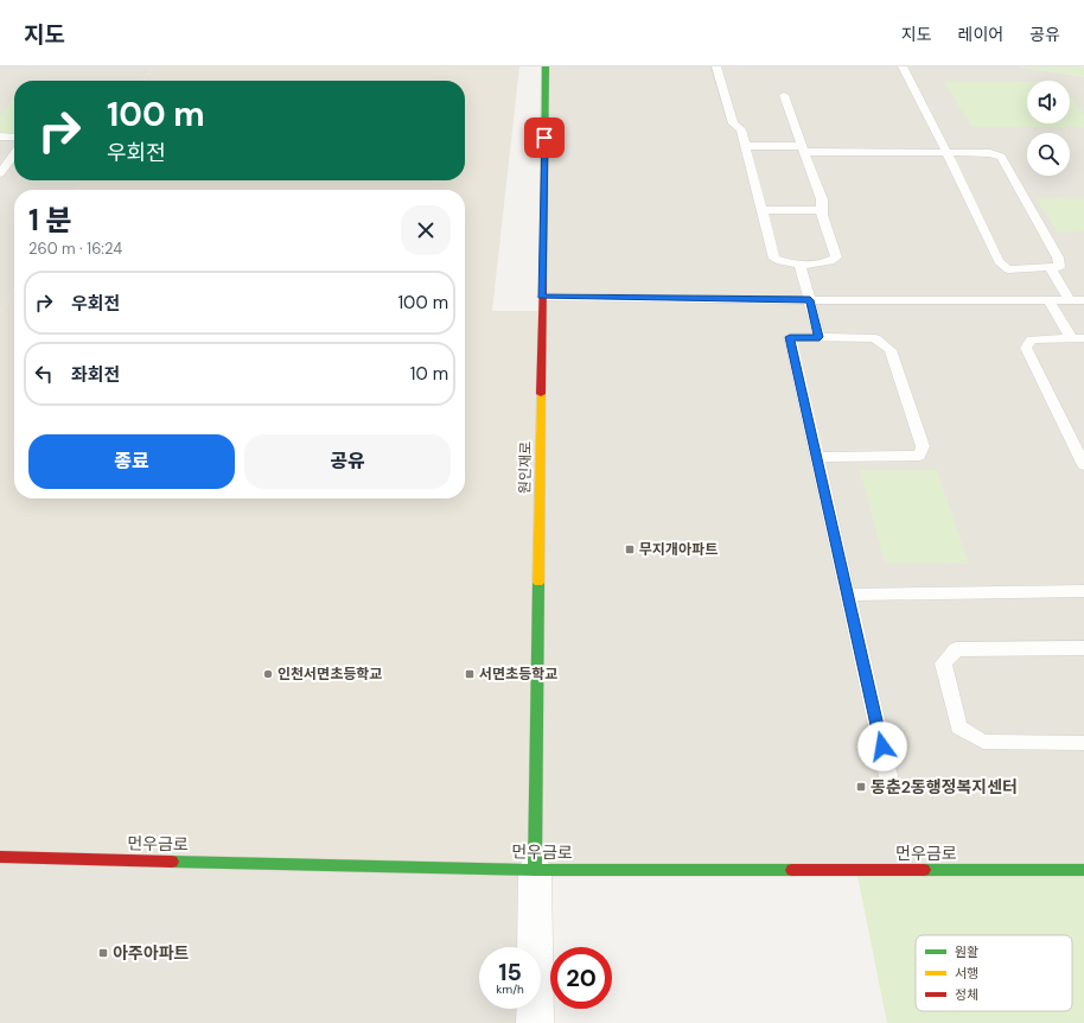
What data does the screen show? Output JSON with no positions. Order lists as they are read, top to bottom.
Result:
{
  "streets": {
    "main road": ["원인재로", "먼우금로"]
  },
  "crossings": [
    ["원인재로", "먼우금로"]
  ],
  "places": {
    "transit": [
      "무지개아파트",
      "서면초등학교",
      "동춘2동행정복지센터",
      "아주아파트"
    ],
    "other": ["인천서면초등학교"]
  },
  "legend": ["원활", "서행", "정체"],
  "page": {
    "header": "지도",
    "nav": ["지도", "레이어", "공유"],
    "turn": ["100 m", "우회전"],
    "heading": ["1 분", "260 m · 16:24"],
    "list": [
      {
        "name": "우회전",
        "value": "100 m"
      },
      {
        "name": "좌회전",
        "value": "10 m"
      }
    ],
    "buttons": ["종료", "공유"],
    "speed": "15 km/h",
    "limit": "20"
  }
}
